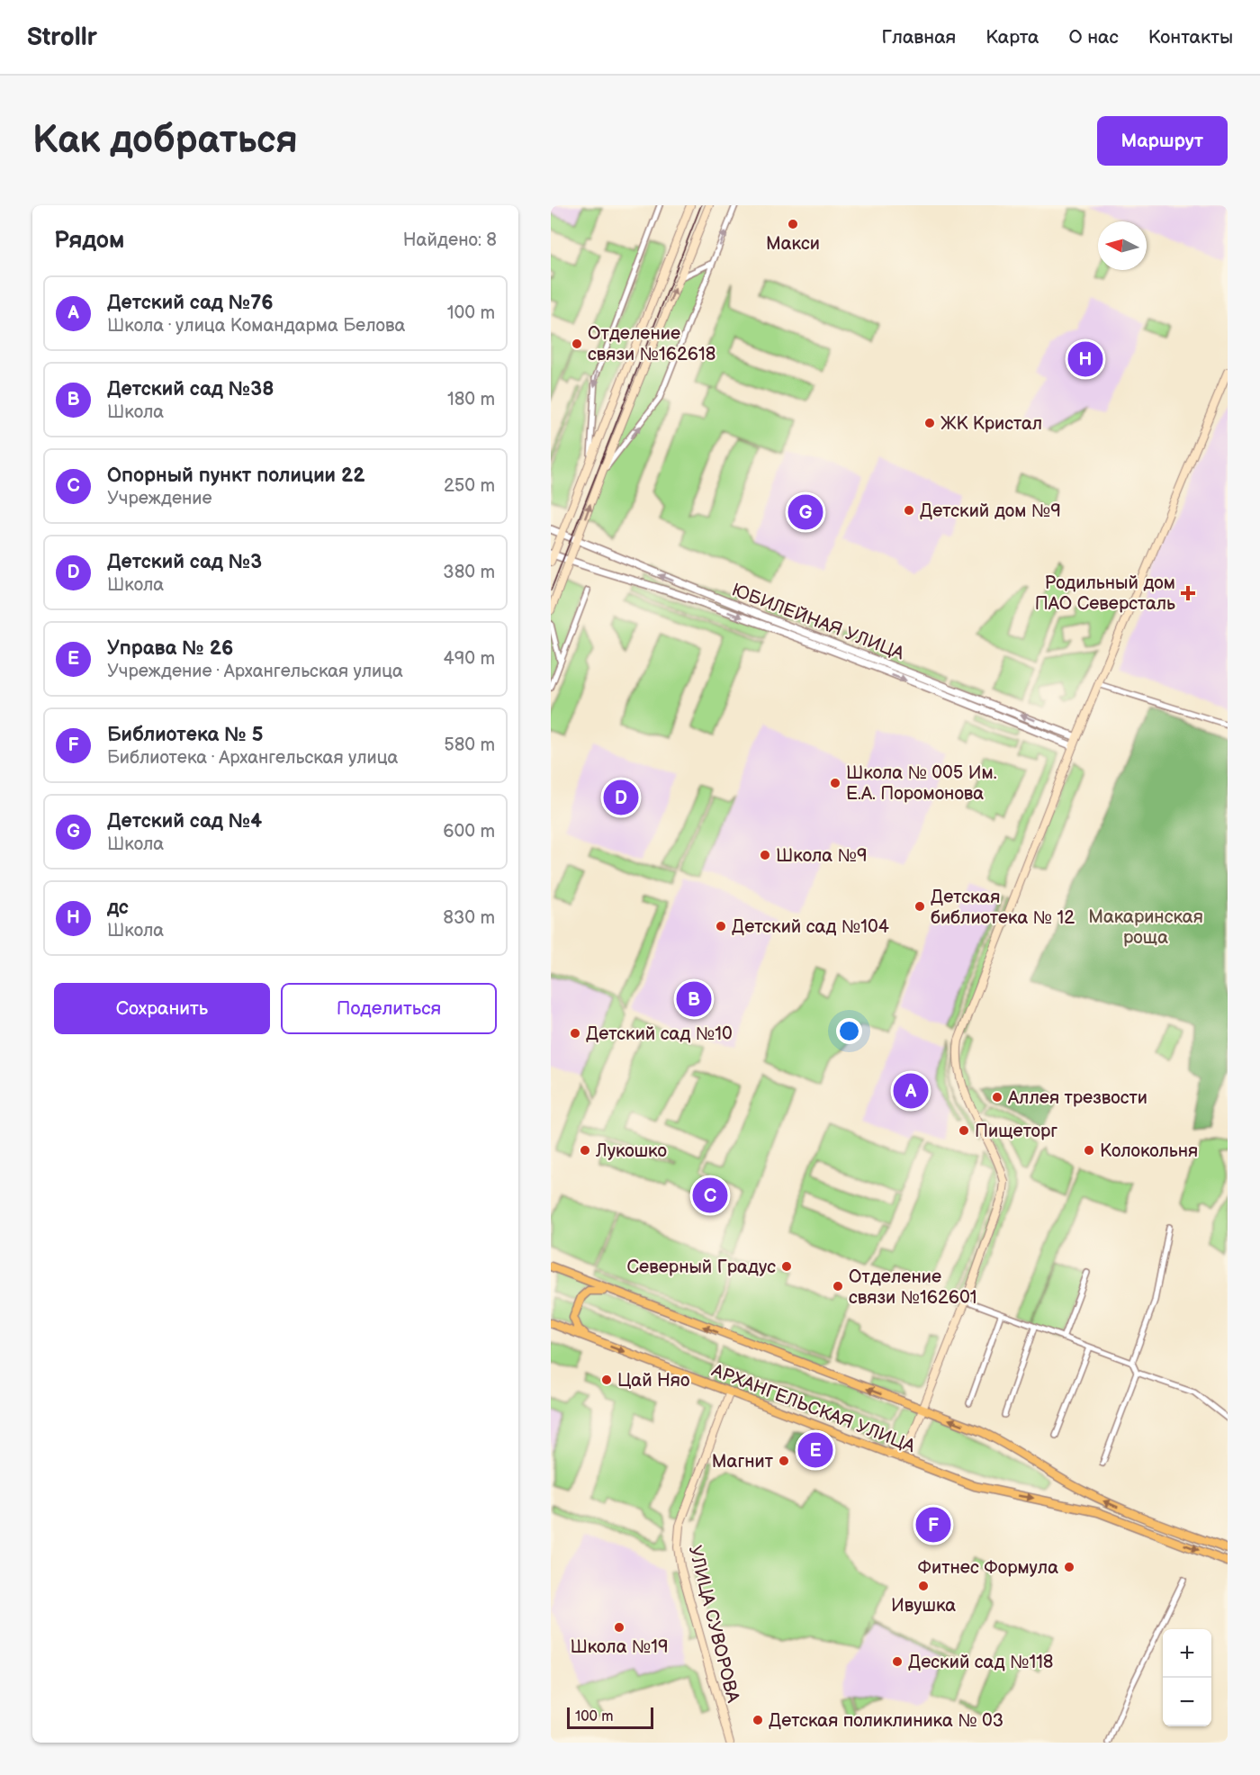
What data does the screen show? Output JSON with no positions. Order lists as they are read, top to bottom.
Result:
{
  "streets": {
    "main road": ["АРХАНГЕЛЬСКАЯ УЛИЦА", "УЛИЦА СУВОРОВА"],
    "street": ["ЮБИЛЕЙНАЯ УЛИЦА"]
  },
  "crossings": [
    ["АРХАНГЕЛЬСКАЯ УЛИЦА", "УЛИЦА СУВОРОВА"]
  ],
  "parks": ["Макаринская роща"],
  "places": {
    "other": [
      "Макси",
      "Отделение связи №162618",
      "ЖК Кристал",
      "Детский дом №9",
      "Школа № 005 Им. Е.А. Поромонова",
      "Школа №9",
      "Детская библиотека № 12",
      "Детский сад №104",
      "Детский сад №10",
      "Аллея трезвости",
      "Пищеторг",
      "Лукошко",
      "Колокольня",
      "Северный Градус",
      "Отделение связи №162601",
      "Цай Няо",
      "Магнит",
      "Фитнес Формула",
      "Ивушка",
      "Школа №19",
      "Деский сад №118",
      "Детская поликлиника № 03"
    ],
    "health": ["Родильный дом ПАО Северсталь"]
  },
  "scale_bar": "100 m",
  "north": "left",
  "page": {
    "header": "Strollr",
    "nav": [
      "Главная",
      "Карта",
      "О нас",
      "Контакты"
    ],
    "buttons": [
      "Маршрут",
      ["Сохранить", "Поделиться"]
    ],
    "title": "Как добраться",
    "heading": ["Рядом", "Найдено: 8"],
    "list": [
      {
        "mark": "A",
        "name": "Детский сад №76",
        "note": "Школа · улица Командарма Белова",
        "value": "100 m"
      },
      {
        "mark": "B",
        "name": "Детский сад №38",
        "note": "Школа",
        "value": "180 m"
      },
      {
        "mark": "C",
        "name": "Опорный пункт полиции 22",
        "note": "Учреждение",
        "value": "250 m"
      },
      {
        "mark": "D",
        "name": "Детский сад №3",
        "note": "Школа",
        "value": "380 m"
      },
      {
        "mark": "E",
        "name": "Управа № 26",
        "note": "Учреждение · Архангельская улица",
        "value": "490 m"
      },
      {
        "mark": "F",
        "name": "Библиотека № 5",
        "note": "Библиотека · Архангельская улица",
        "value": "580 m"
      },
      {
        "mark": "G",
        "name": "Детский сад №4",
        "note": "Школа",
        "value": "600 m"
      },
      {
        "mark": "H",
        "name": "дс",
        "note": "Школа",
        "value": "830 m"
      }
    ],
    "pins": [
      "H",
      "G",
      "D",
      "B",
      "A",
      "C",
      "E",
      "F"
    ],
    "map_buttons": ["+", "−"],
    "scale": "100 m"
  }
}
